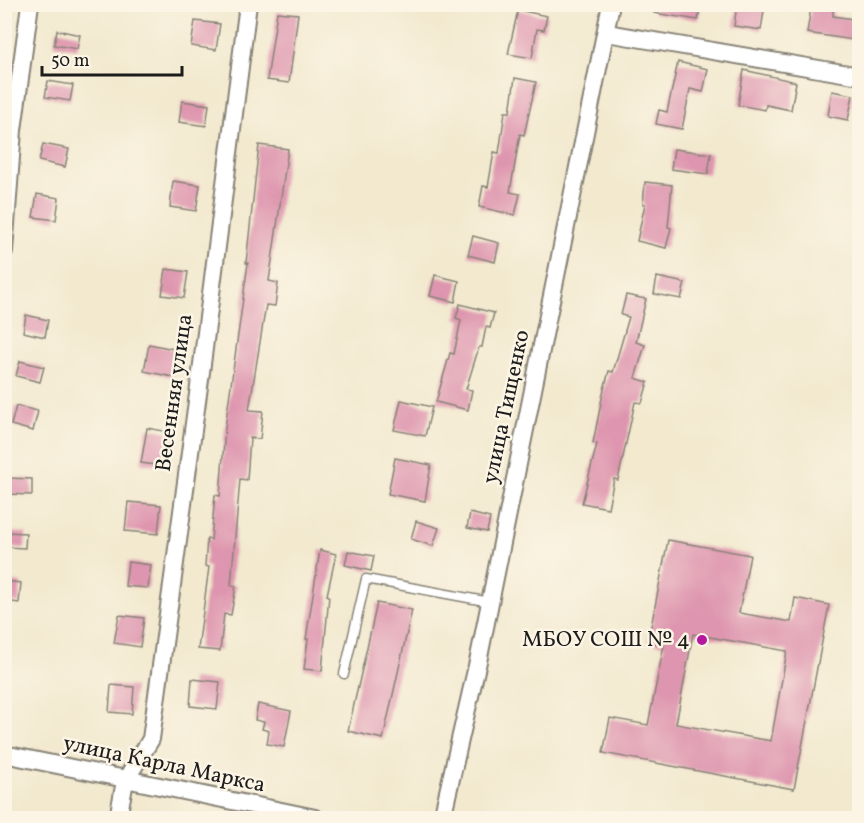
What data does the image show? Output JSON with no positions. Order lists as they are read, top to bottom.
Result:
{
  "streets": {
    "street": ["Весенняя улица", "улица Тищенко", "улица Карла Маркса"]
  },
  "crossings": [
    ["Весенняя улица", "улица Карла Маркса"]
  ],
  "places": ["МБОУ СОШ № 4"],
  "scale_bar": "50 m"
}
